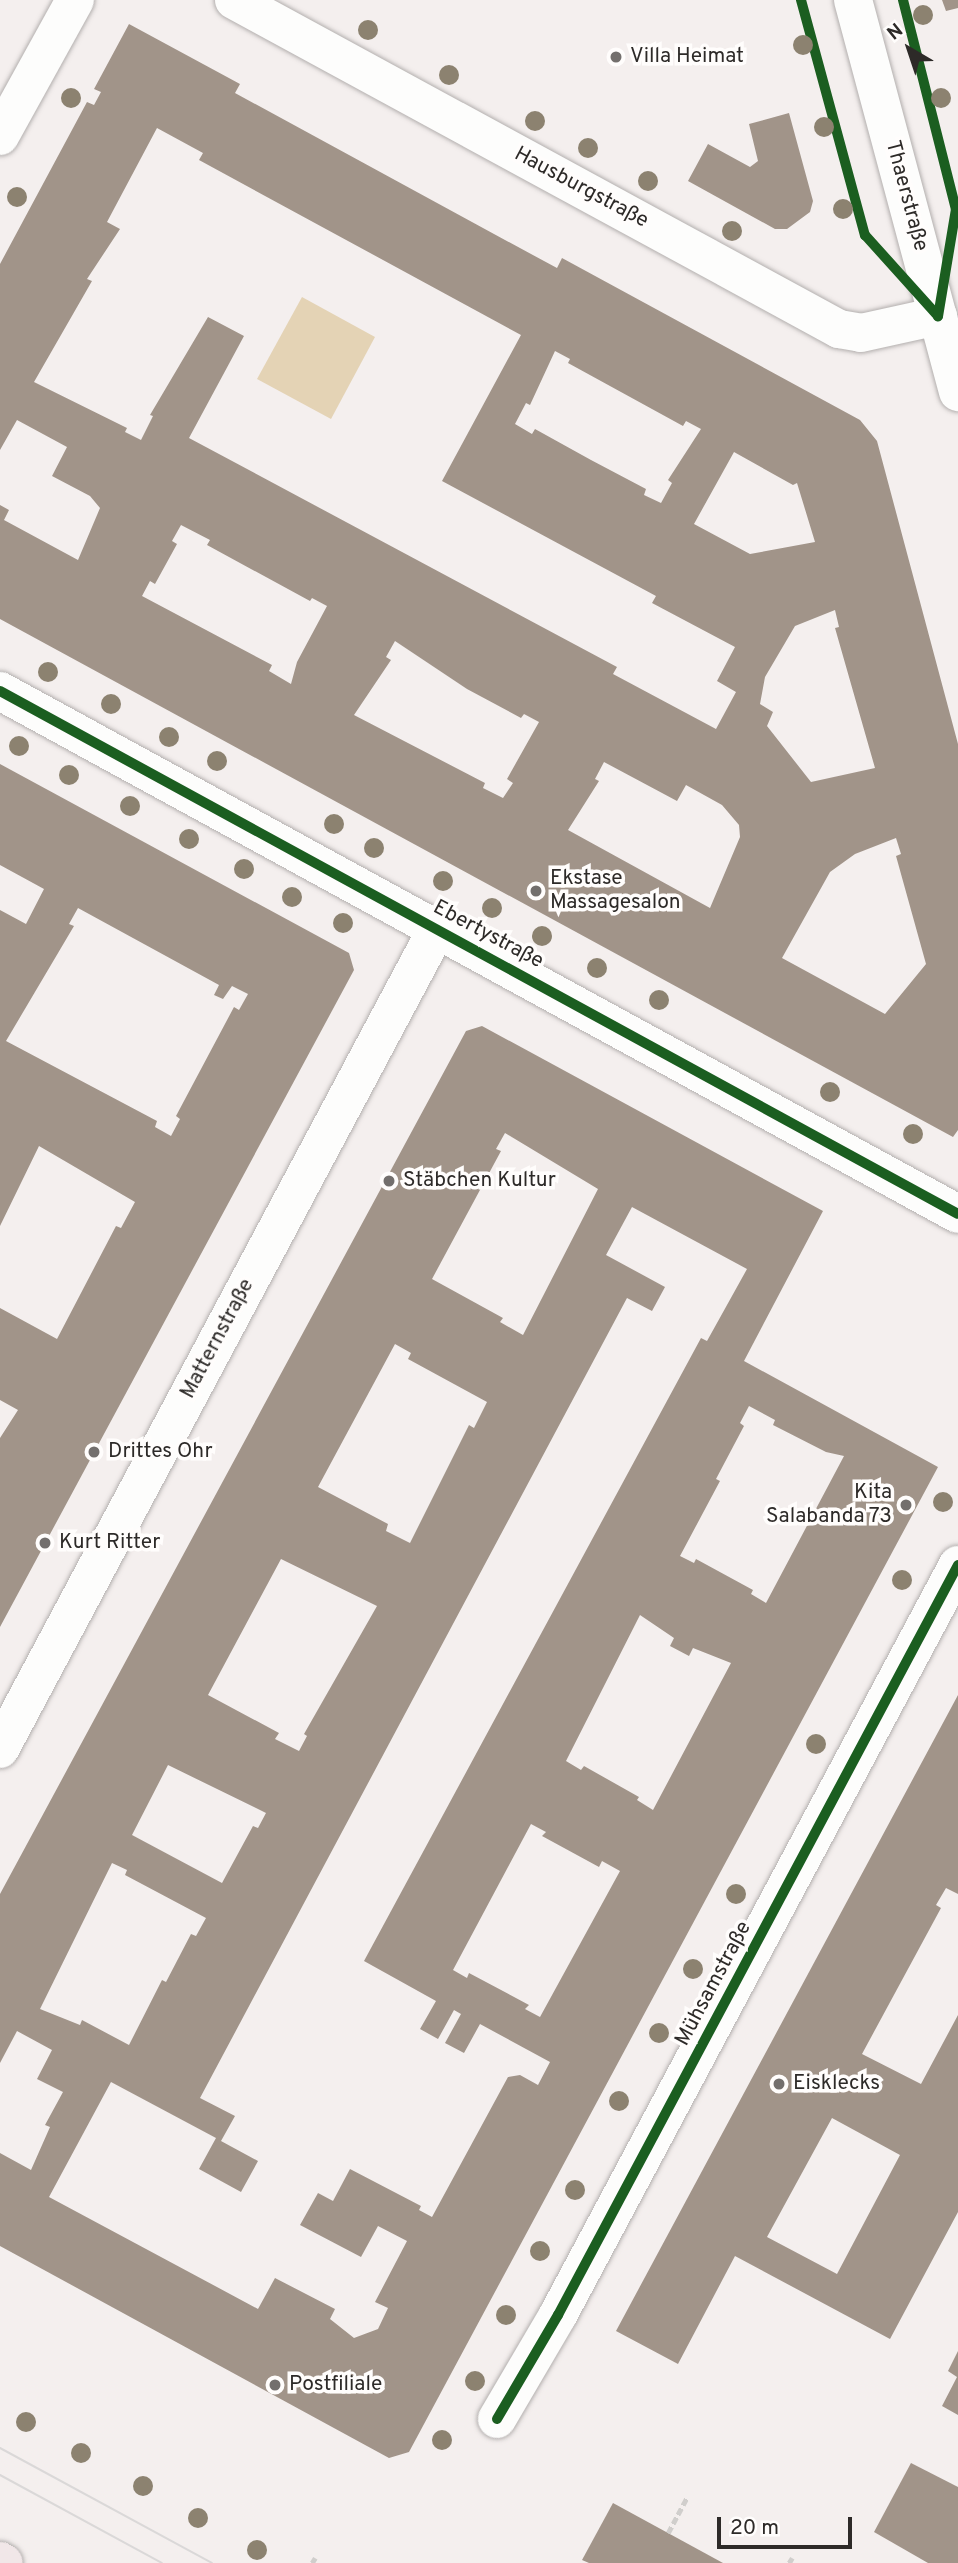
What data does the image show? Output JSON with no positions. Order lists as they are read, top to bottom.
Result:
{
  "streets": {
    "street": [
      "Hausburgstraße",
      "Thaerstraße",
      "Ebertystraße",
      "Matternstraße",
      "Mühsamstraße"
    ]
  },
  "crossings": [
    ["Hausburgstraße", "Thaerstraße"],
    ["Ebertystraße", "Matternstraße"]
  ],
  "places": [
    "Villa Heimat",
    "Ekstase Massagesalon",
    "Stäbchen Kultur",
    "Drittes Ohr",
    "Kita Salabanda 73",
    "Kurt Ritter",
    "Eisklecks",
    "Postfiliale"
  ],
  "scale_bar": "20 m",
  "north": "top left"
}
